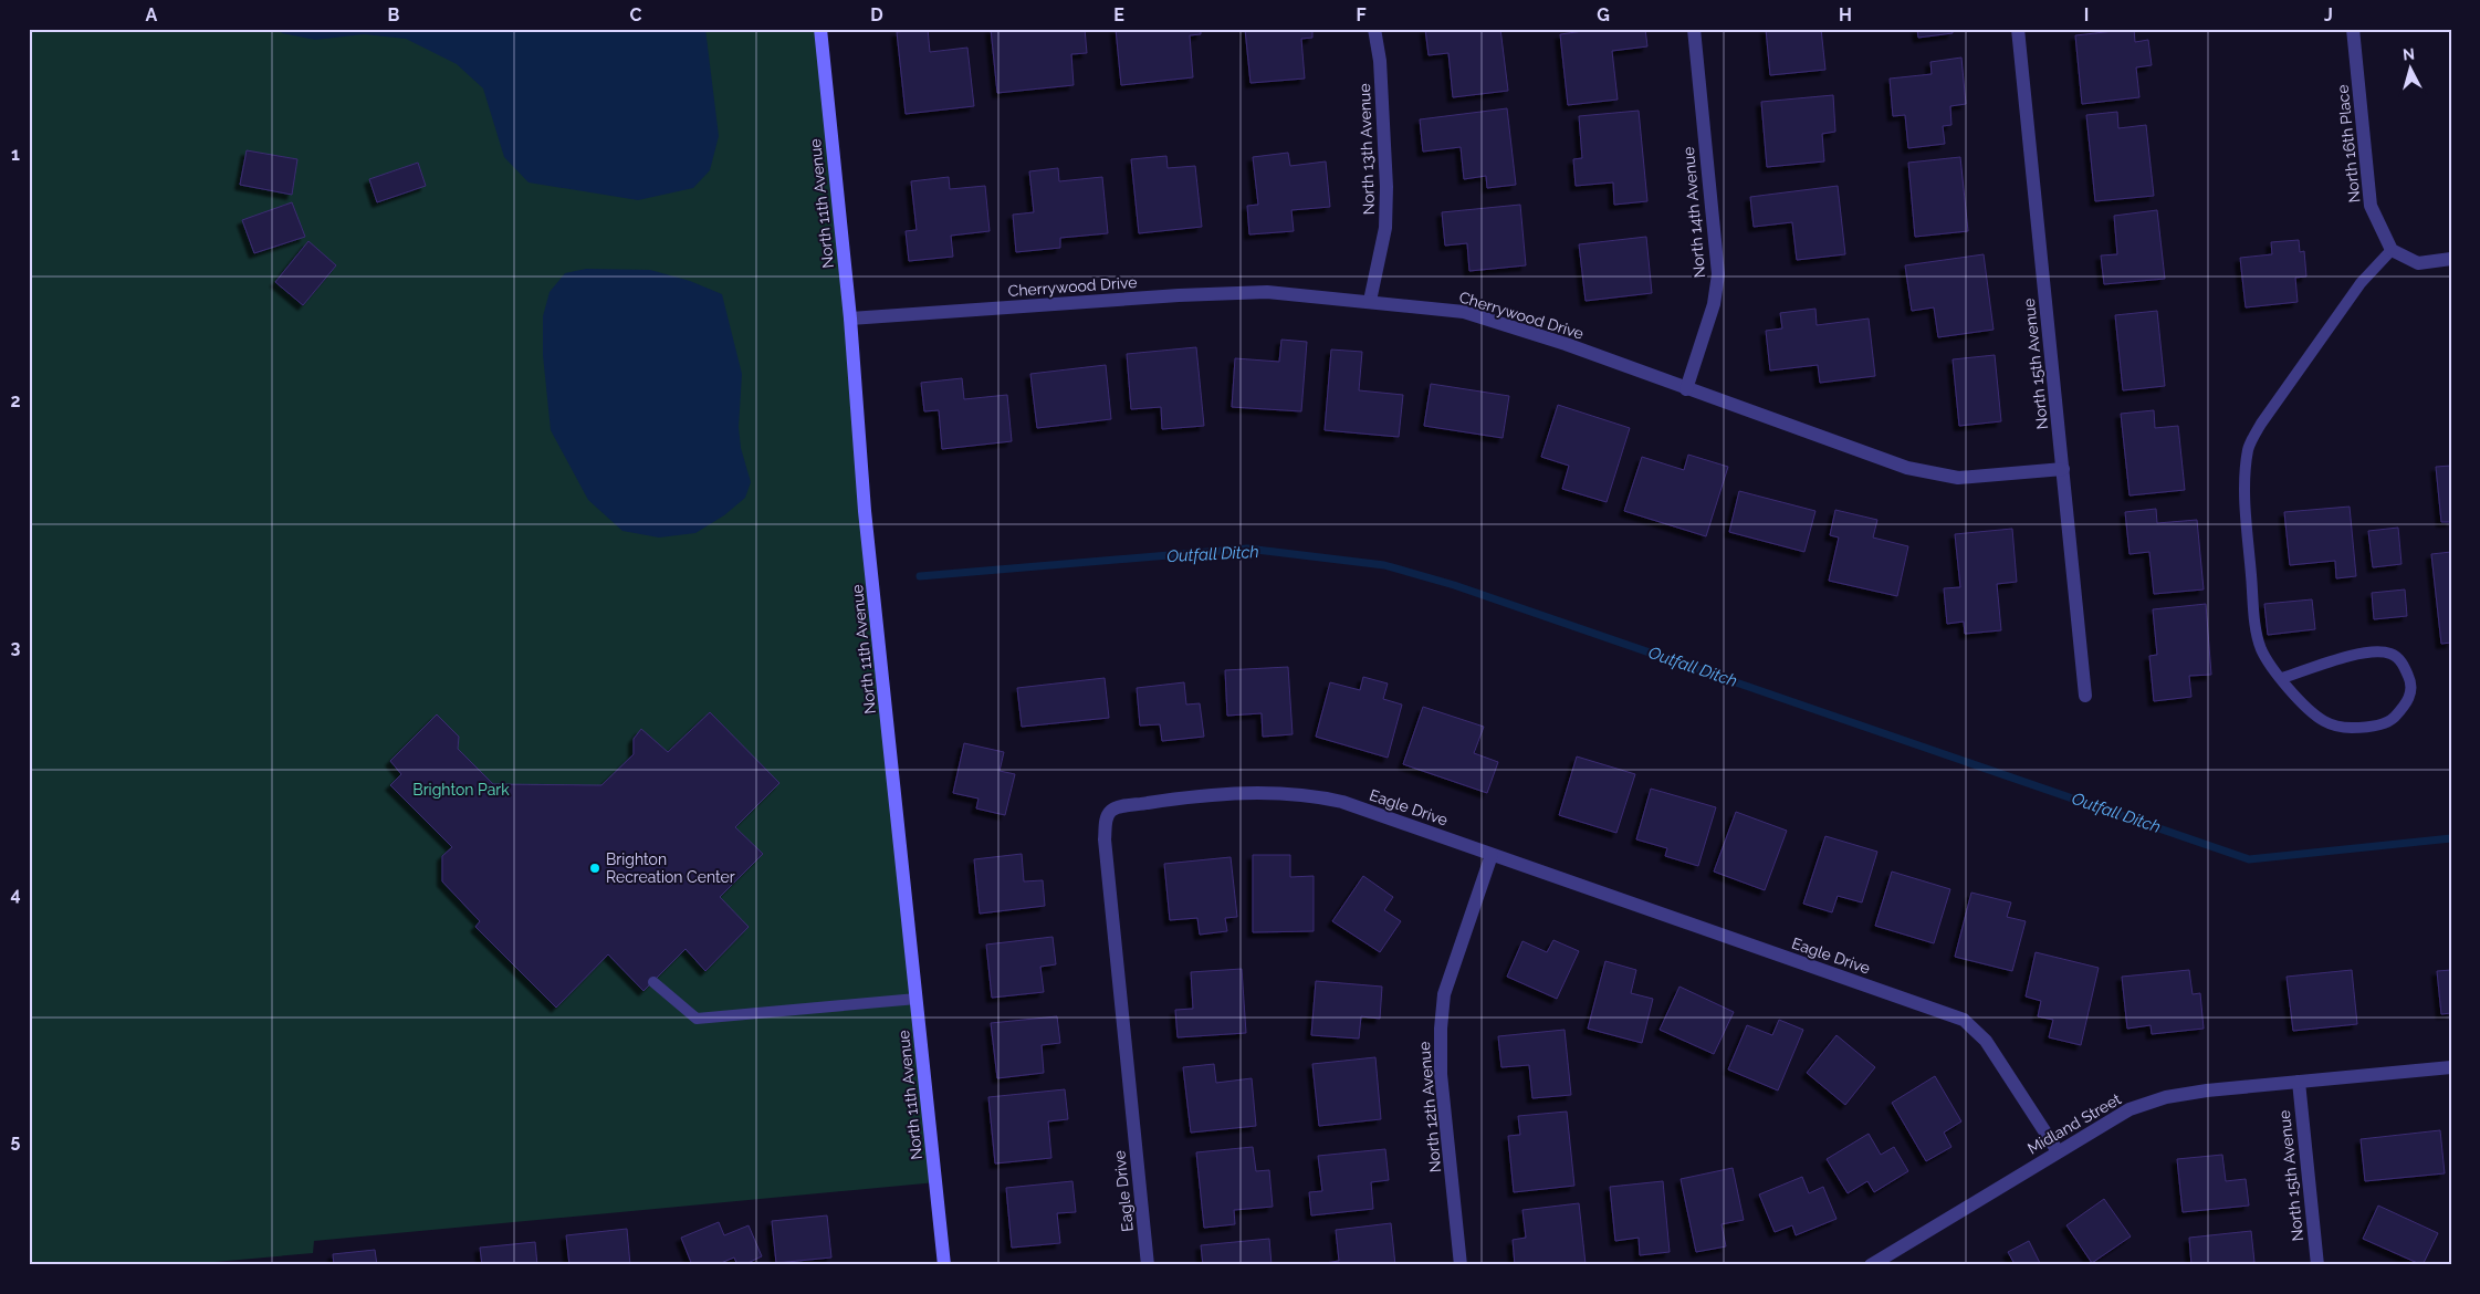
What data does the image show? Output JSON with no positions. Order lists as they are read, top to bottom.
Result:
{
  "streets": {
    "street": [
      "North 16th Place",
      "North 13th Avenue",
      "North 11th Avenue",
      "North 14th Avenue",
      "Cherrywood Drive",
      "North 15th Avenue",
      "Eagle Drive",
      "North 12th Avenue",
      "Midland Street"
    ]
  },
  "crossings": [
    ["North 13th Avenue", "Cherrywood Drive"],
    ["North 11th Avenue", "Cherrywood Drive"],
    ["North 14th Avenue", "Cherrywood Drive"],
    ["Cherrywood Drive", "North 15th Avenue"],
    ["North 15th Avenue", "Midland Street"],
    ["Eagle Drive", "North 12th Avenue"],
    ["Eagle Drive", "Midland Street"]
  ],
  "water": ["Outfall Ditch"],
  "parks": ["Brighton Park"],
  "places": ["Brighton Recreation Center"],
  "north": "top",
  "grid": {
    "columns": [
      "A",
      "B",
      "C",
      "D",
      "E",
      "F",
      "G",
      "H",
      "I",
      "J"
    ],
    "rows": [
      "1",
      "2",
      "3",
      "4",
      "5"
    ]
  }
}
